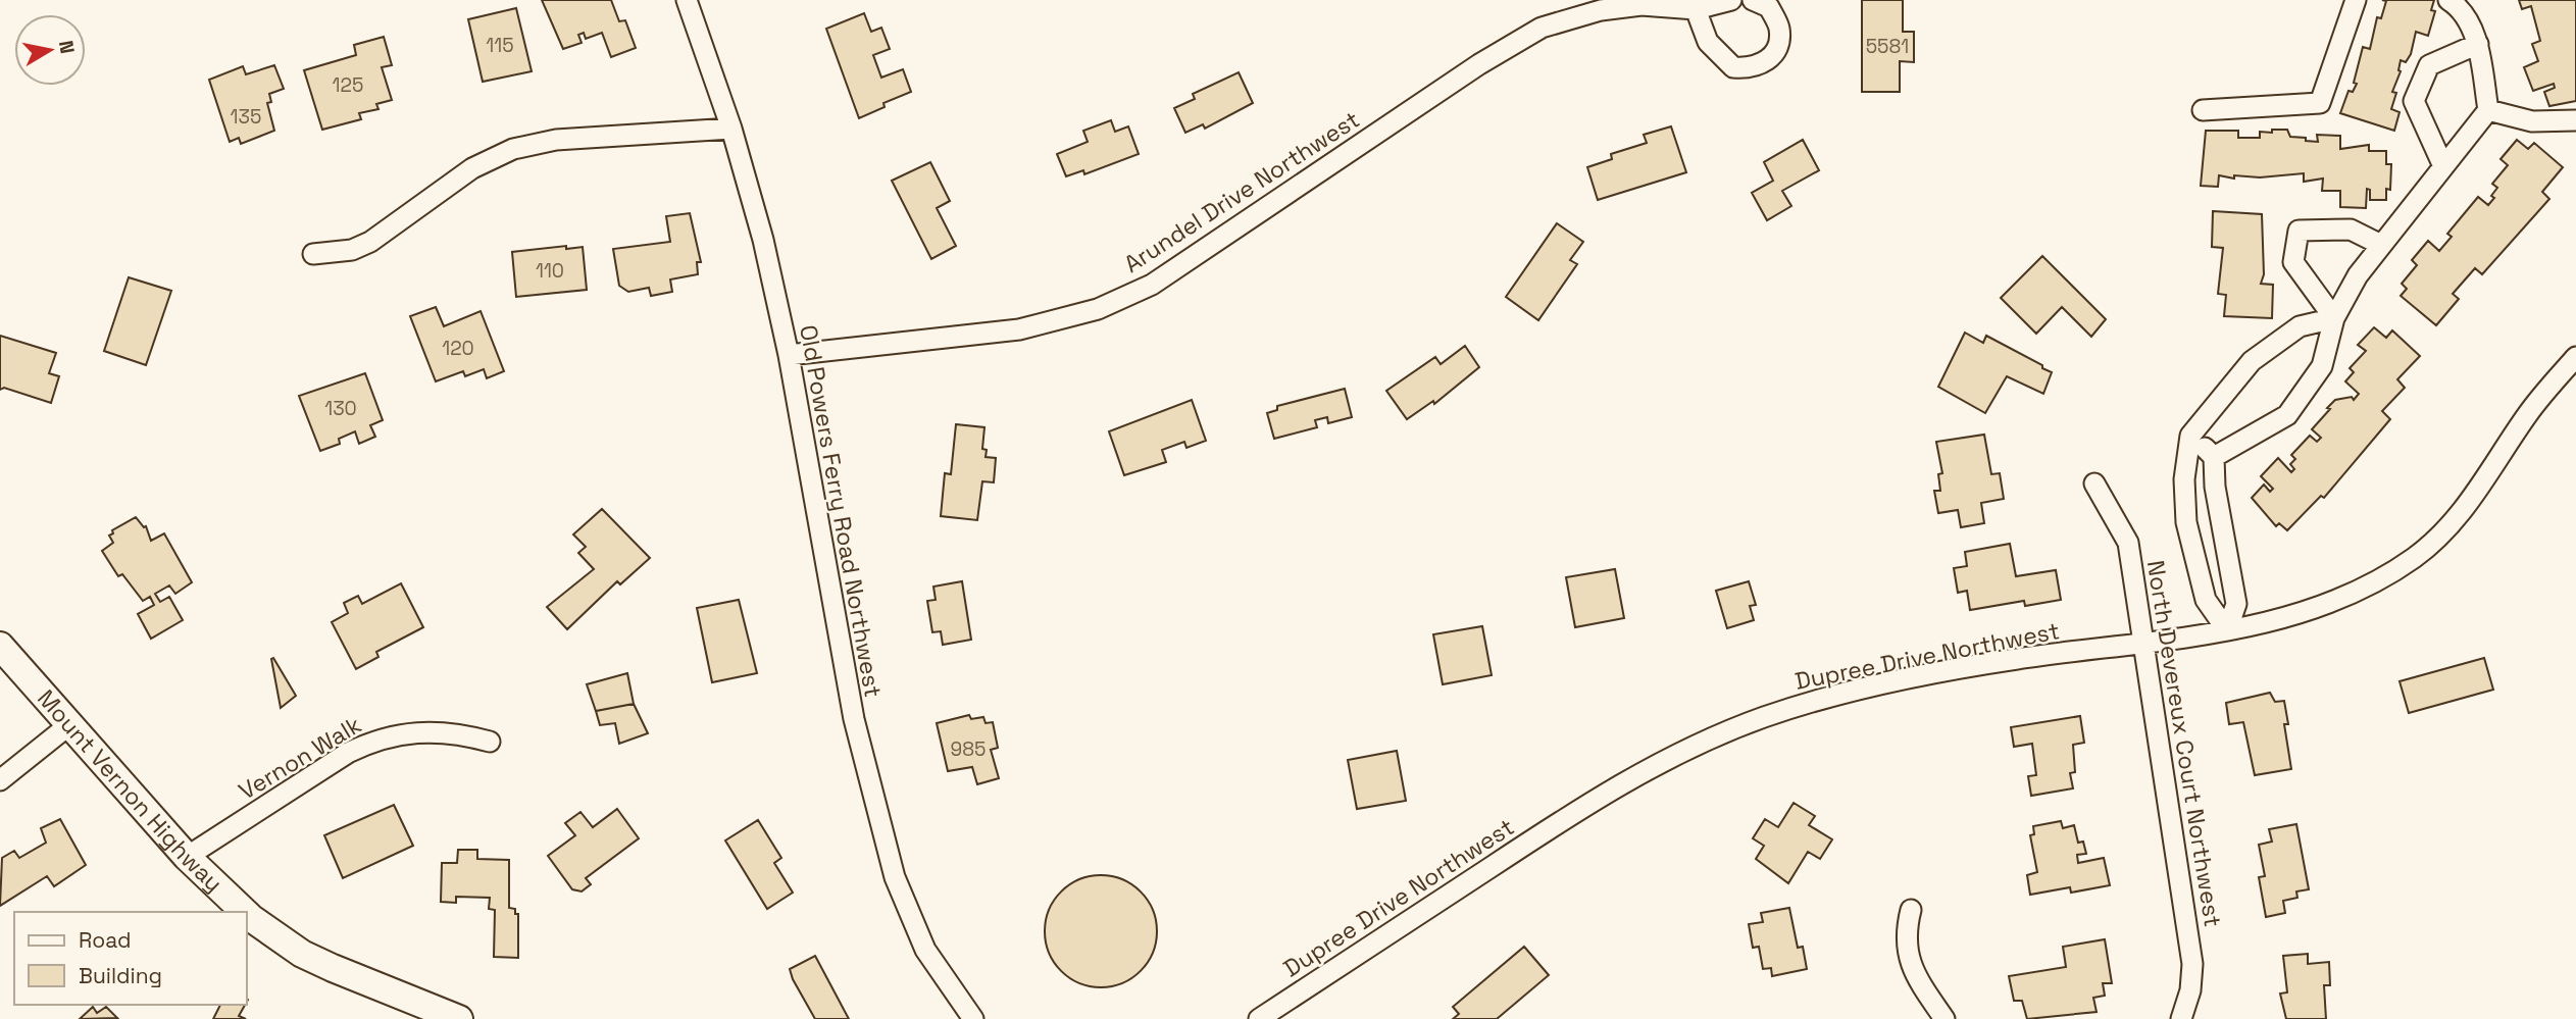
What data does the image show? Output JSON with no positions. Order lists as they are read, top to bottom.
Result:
{
  "streets": {
    "street": [
      "Arundel Drive Northwest",
      "Old Powers Ferry Road Northwest",
      "Dupree Drive Northwest",
      "North Devereux Court Northwest",
      "Vernon Walk",
      "Mount Vernon Highway"
    ]
  },
  "crossings": [
    ["Arundel Drive Northwest", "Old Powers Ferry Road Northwest"],
    ["Dupree Drive Northwest", "North Devereux Court Northwest"],
    ["Vernon Walk", "Mount Vernon Highway"]
  ],
  "house_numbers": [
    "115",
    "5581",
    "125",
    "135",
    "110",
    "120",
    "130",
    "985"
  ],
  "legend": ["Road", "Building"],
  "north": "right"
}
